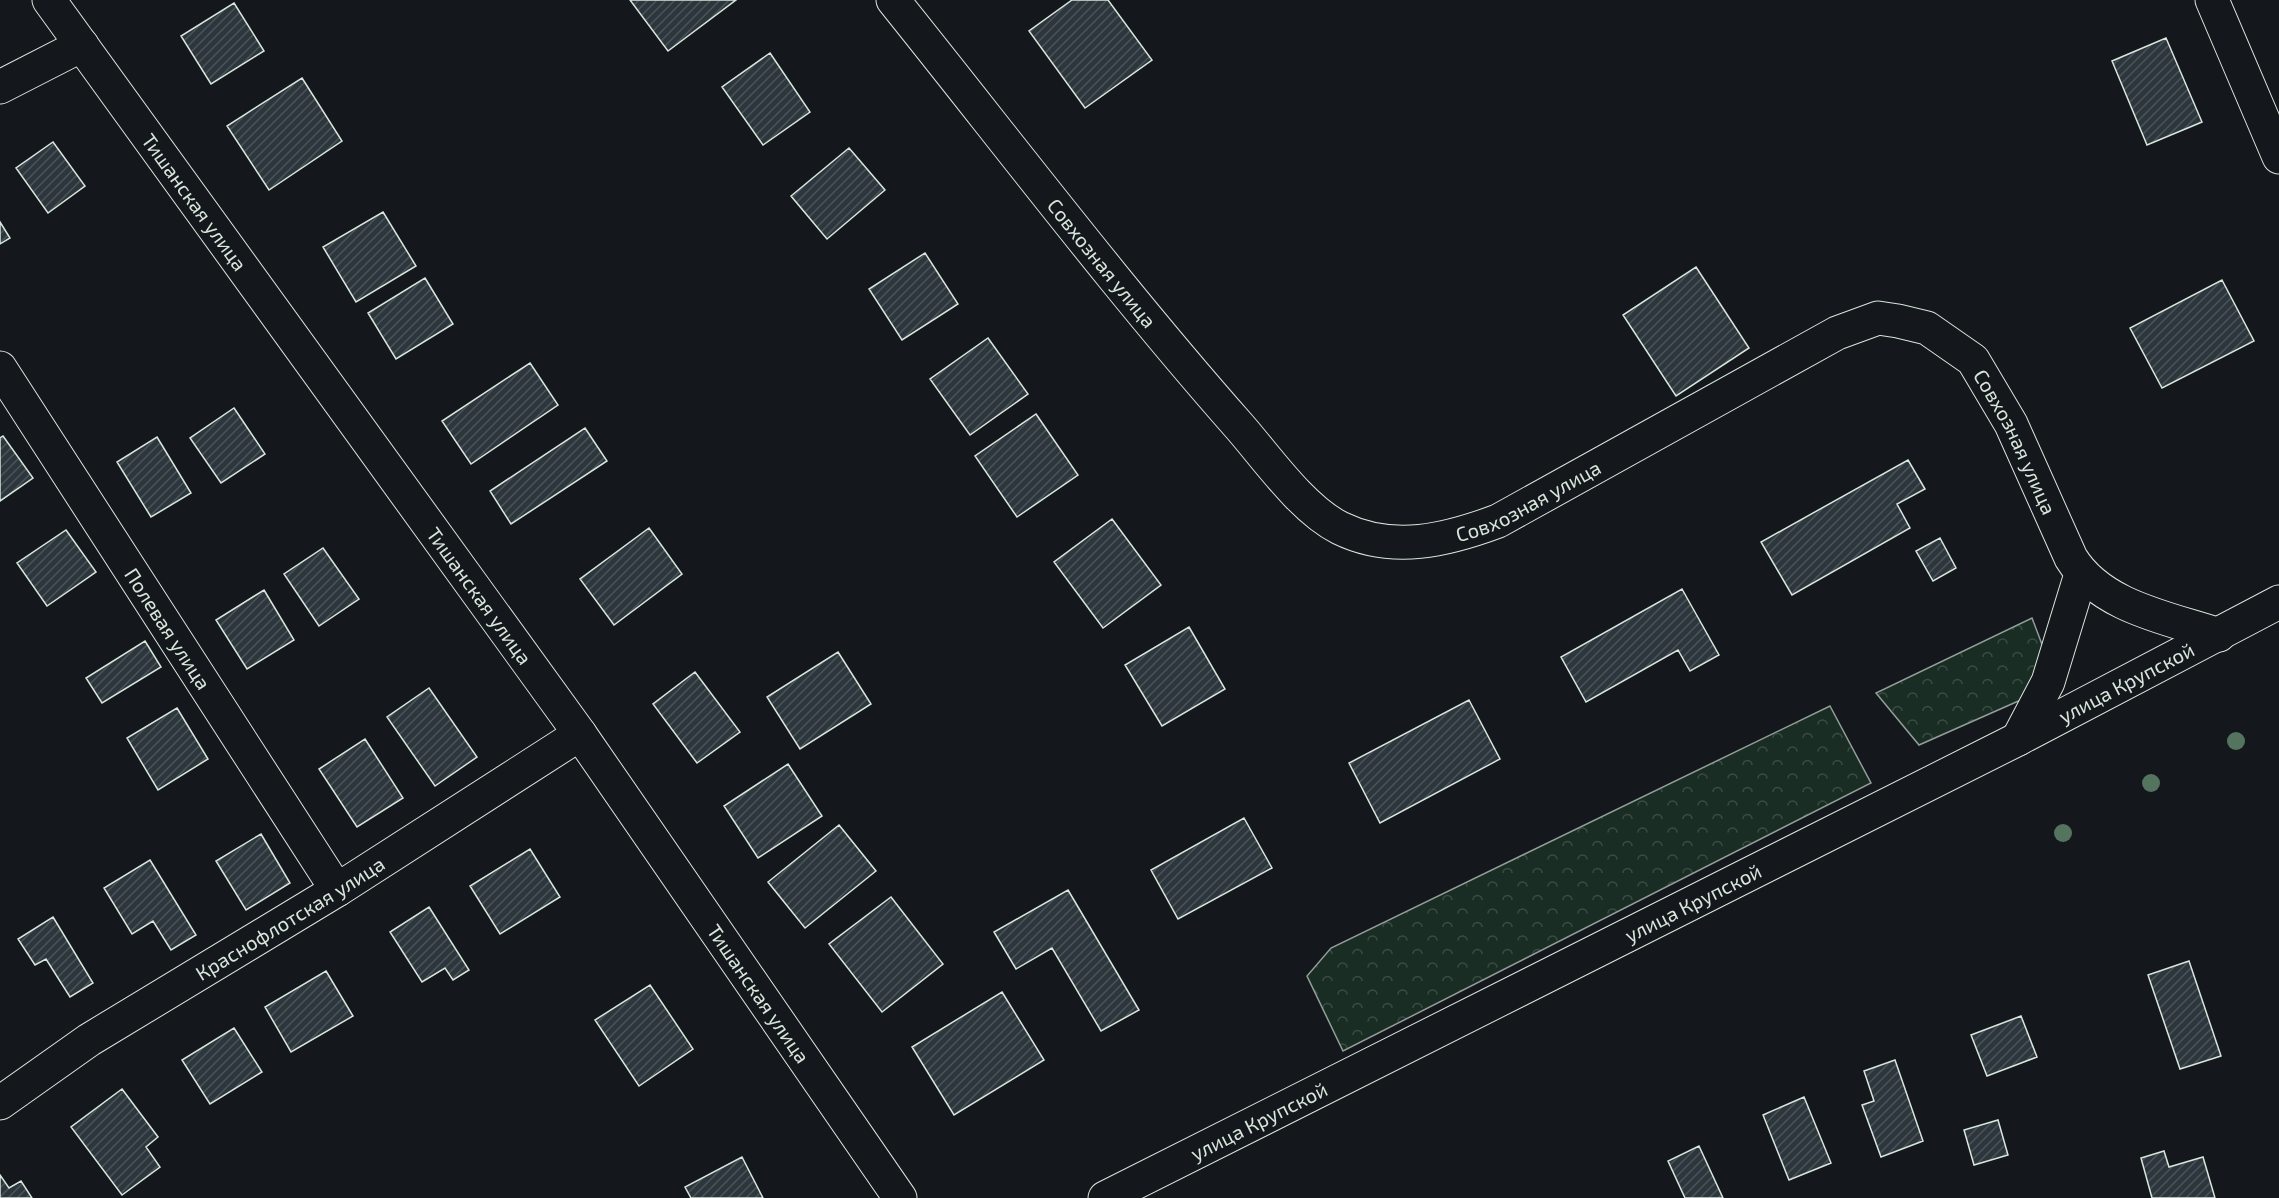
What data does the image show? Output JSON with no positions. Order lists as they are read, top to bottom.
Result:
{
  "streets": {
    "street": [
      "Тишанская улица",
      "Совхозная улица",
      "Полевая улица",
      "улица Крупской",
      "Краснофлотская улица"
    ]
  },
  "crossings": [
    ["Тишанская улица", "Краснофлотская улица"],
    ["Совхозная улица", "улица Крупской"],
    ["Полевая улица", "Краснофлотская улица"]
  ]
}
